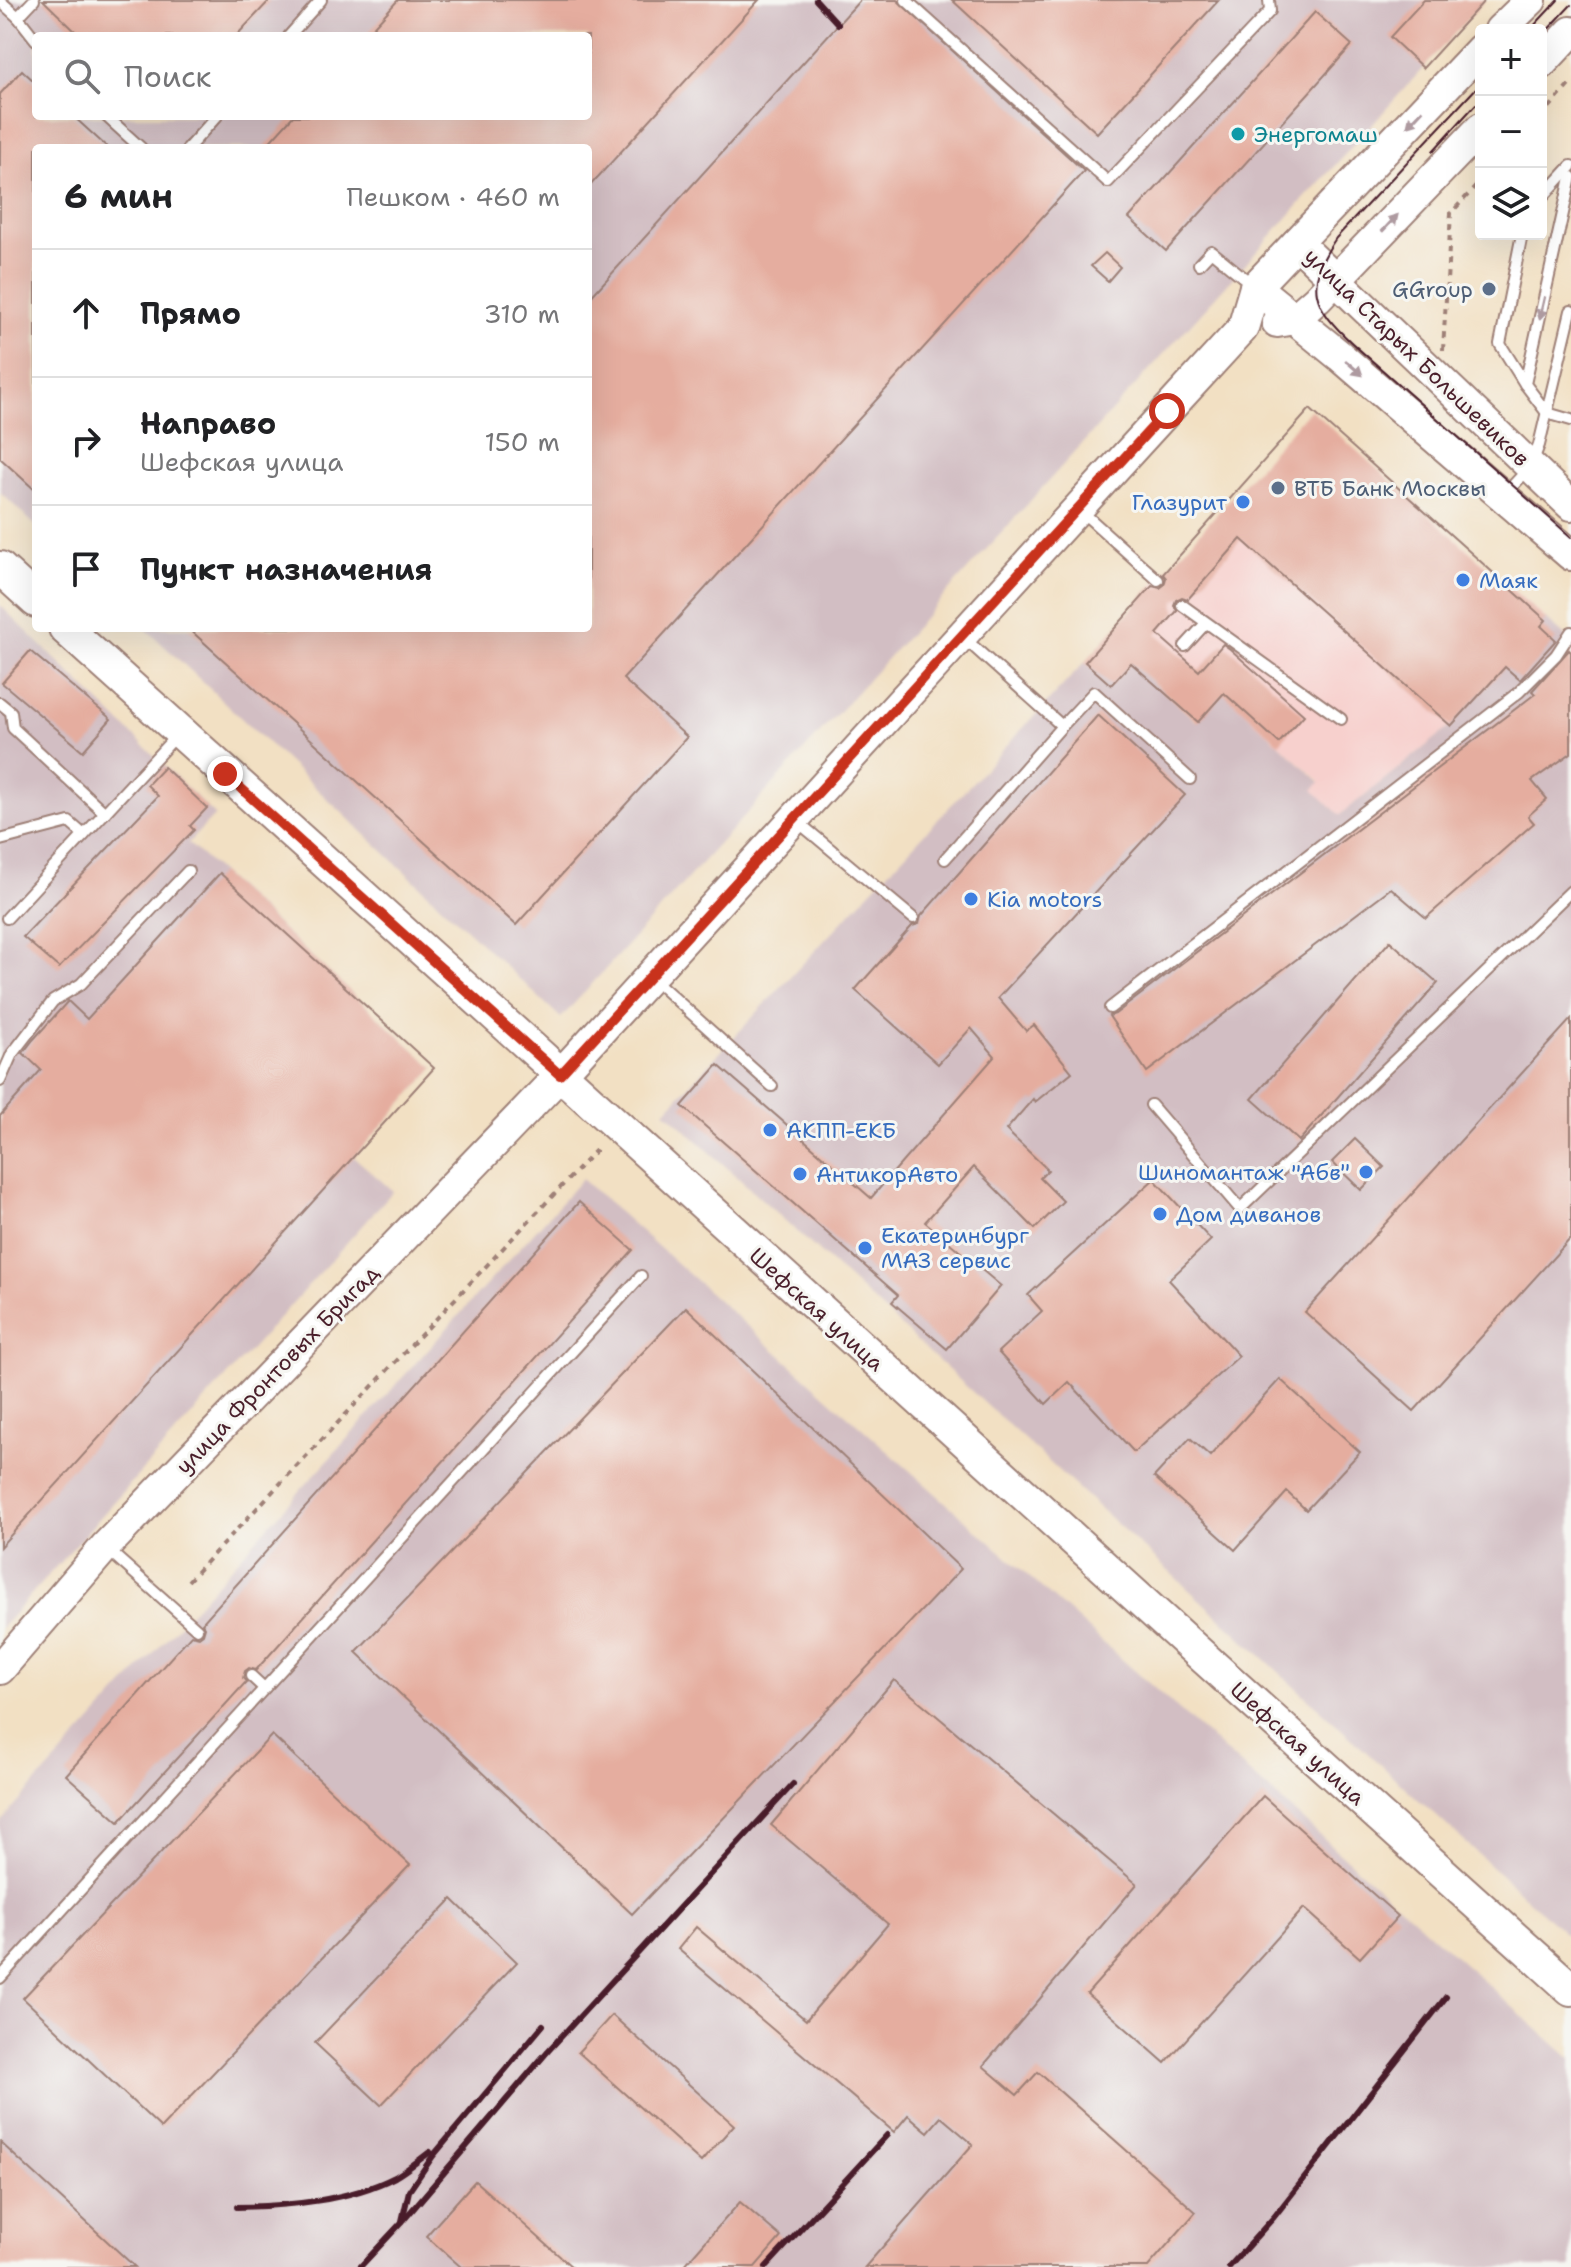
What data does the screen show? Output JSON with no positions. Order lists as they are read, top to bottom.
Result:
{
  "streets": {
    "main road": ["улица Старых Большевиков", "Шефская улица", "улица Фронтовых Бригад"]
  },
  "crossings": [
    ["Шефская улица", "улица Фронтовых Бригад"]
  ],
  "places": [
    "Энергомаш",
    "GGroup",
    "ВТБ Банк Москвы",
    "Глазурит",
    "Маяк",
    "Kia motors",
    "АКПП-ЕКБ",
    "Шиномантаж \"Абв\"",
    "АнтикорАвто",
    "Дом диванов",
    "Екатеринбург МАЗ сервис"
  ],
  "page": {
    "map_buttons": ["+", "−"],
    "search": "Поиск",
    "heading": ["6 мин", "Пешком · 460 m"],
    "list": [
      ["Прямо", "310 m"],
      ["Направо", "Шефская улица", "150 m"],
      "Пункт назначения"
    ]
  }
}
